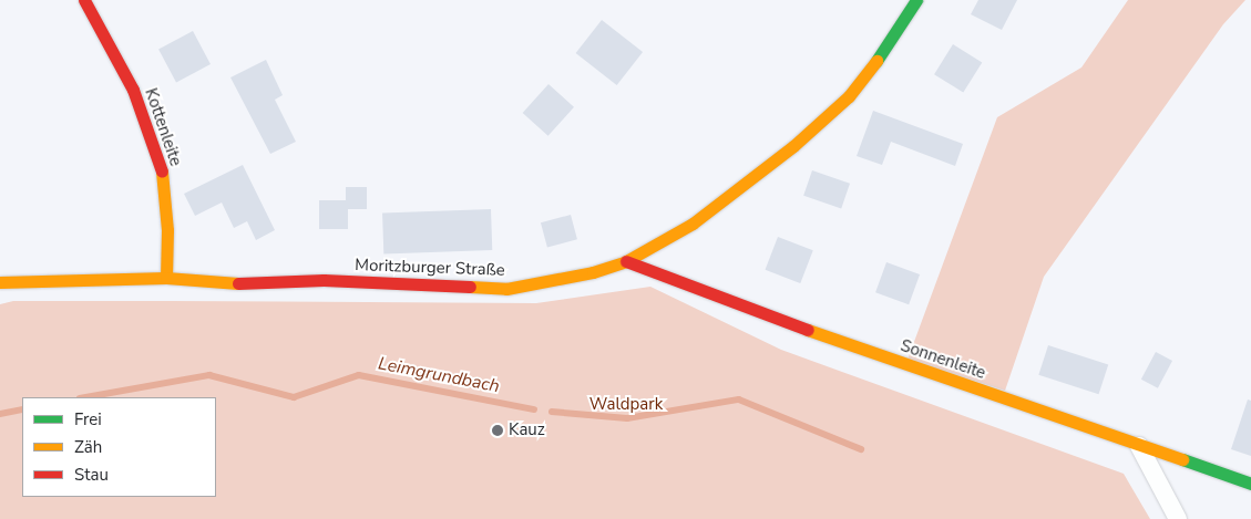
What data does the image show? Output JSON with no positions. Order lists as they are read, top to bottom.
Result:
{
  "streets": {
    "street": ["Kottenleite", "Moritzburger Straße", "Sonnenleite"]
  },
  "crossings": [
    ["Kottenleite", "Moritzburger Straße"],
    ["Moritzburger Straße", "Sonnenleite"]
  ],
  "water": ["Leimgrundbach"],
  "parks": ["Waldpark"],
  "places": ["Kauz"],
  "legend": ["Frei", "Zäh", "Stau"]
}
